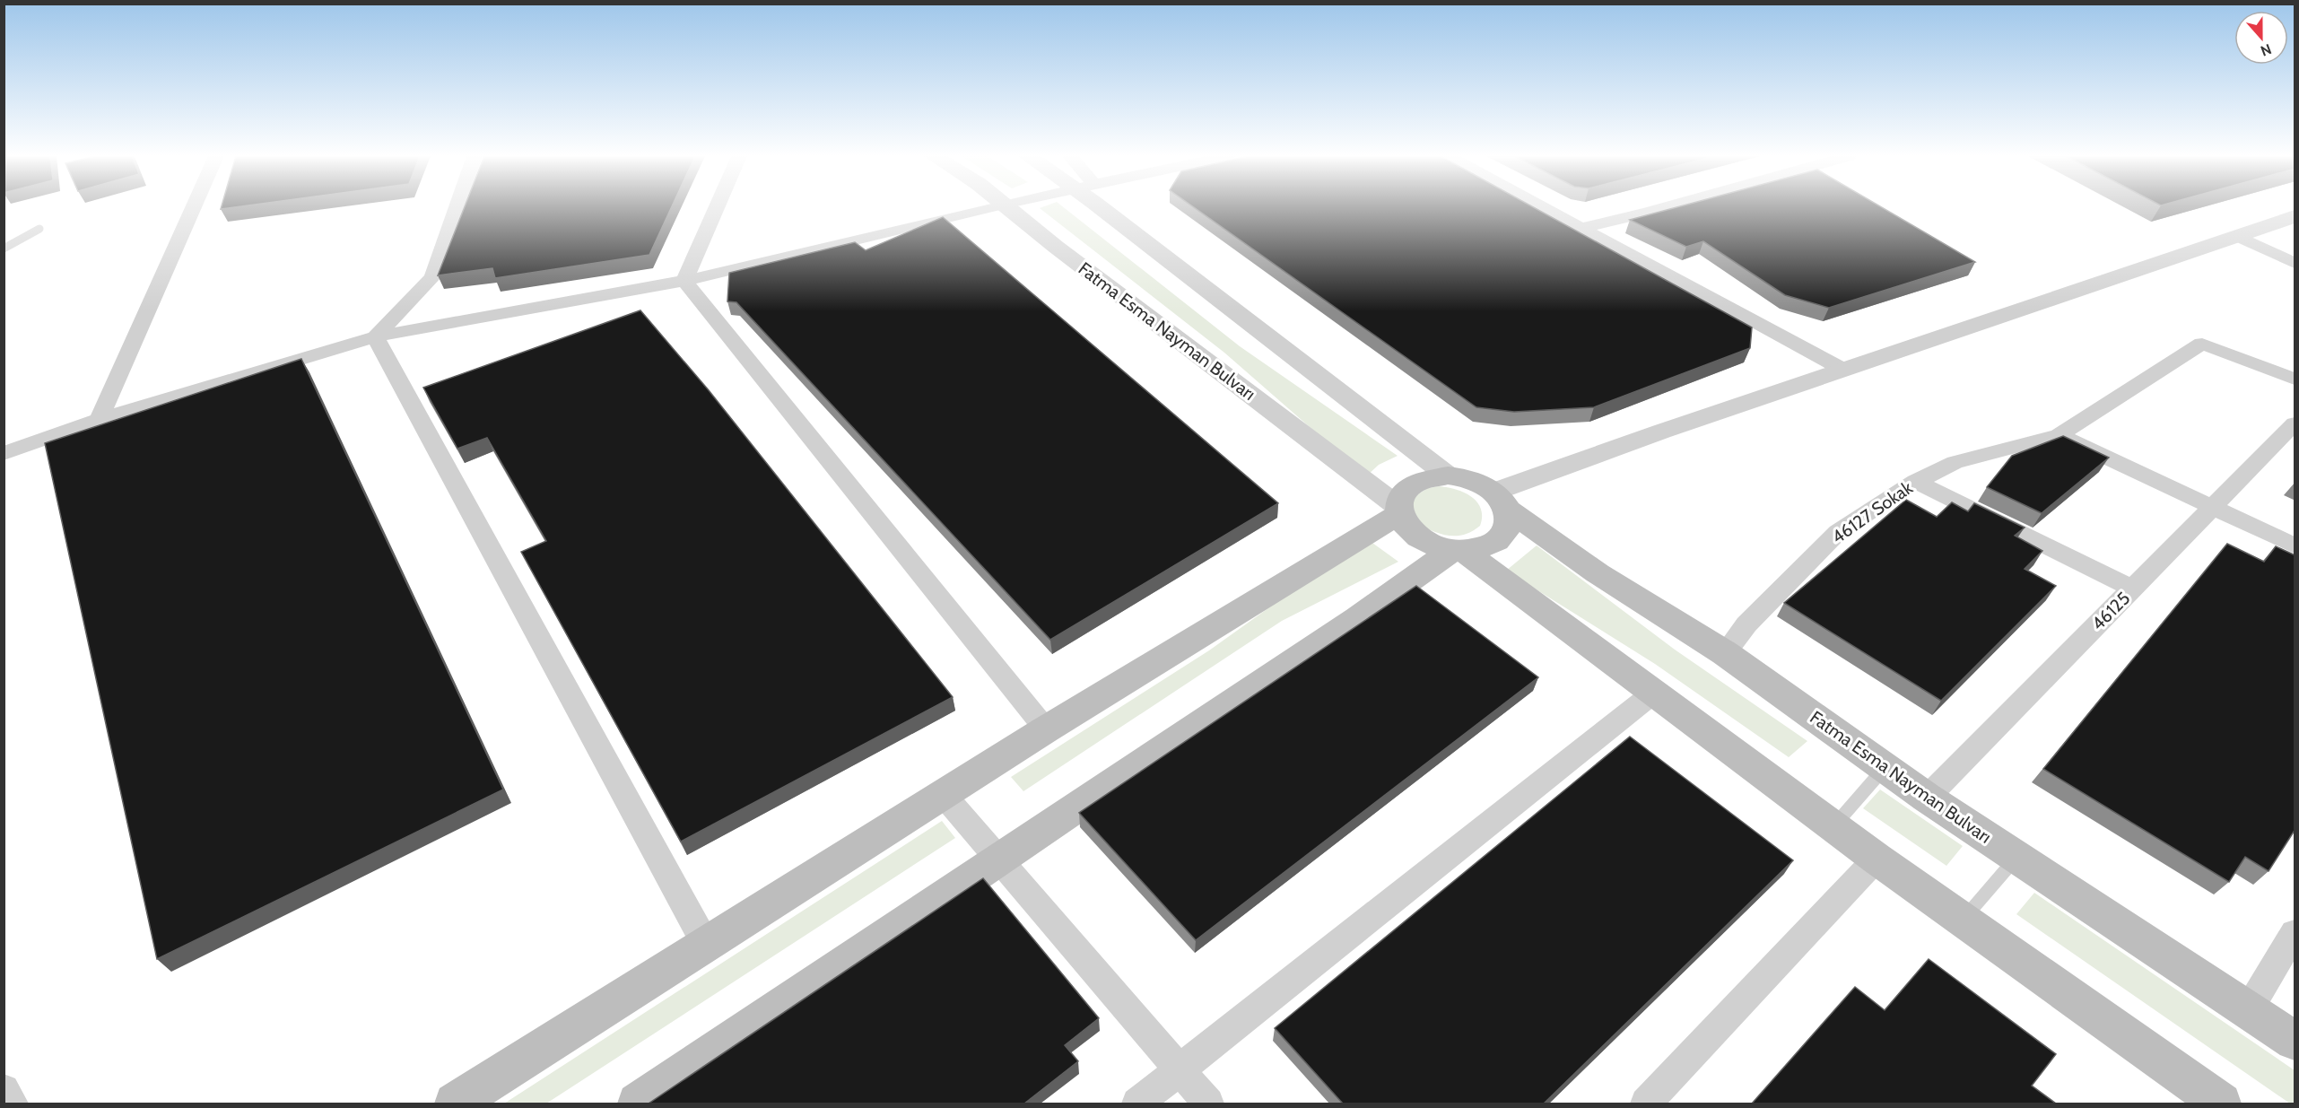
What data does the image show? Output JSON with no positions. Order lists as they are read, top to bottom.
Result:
{
  "streets": {
    "main road": ["Fatma Esma Nayman Bulvarı"],
    "street": ["46127 Sokak", "46125"]
  },
  "crossings": [
    ["Fatma Esma Nayman Bulvarı", "46127 Sokak"],
    ["Fatma Esma Nayman Bulvarı", "46125"]
  ],
  "north": "bottom"
}
